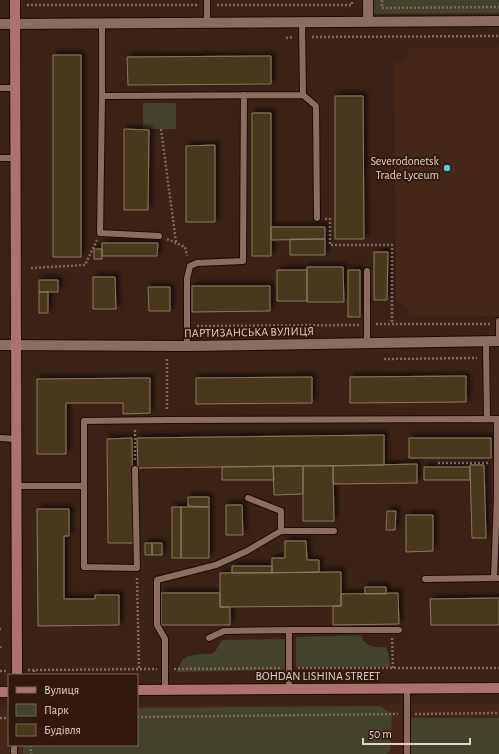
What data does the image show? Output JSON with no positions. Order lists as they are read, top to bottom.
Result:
{
  "streets": {
    "street": ["ПАРТИЗАНСЬКА ВУЛИЦЯ", "BOHDAN LISHINA STREET"]
  },
  "places": ["Severodonetsk Trade Lyceum"],
  "legend": ["Вулиця", "Парк", "Будівля"],
  "scale_bar": "50 m"
}
